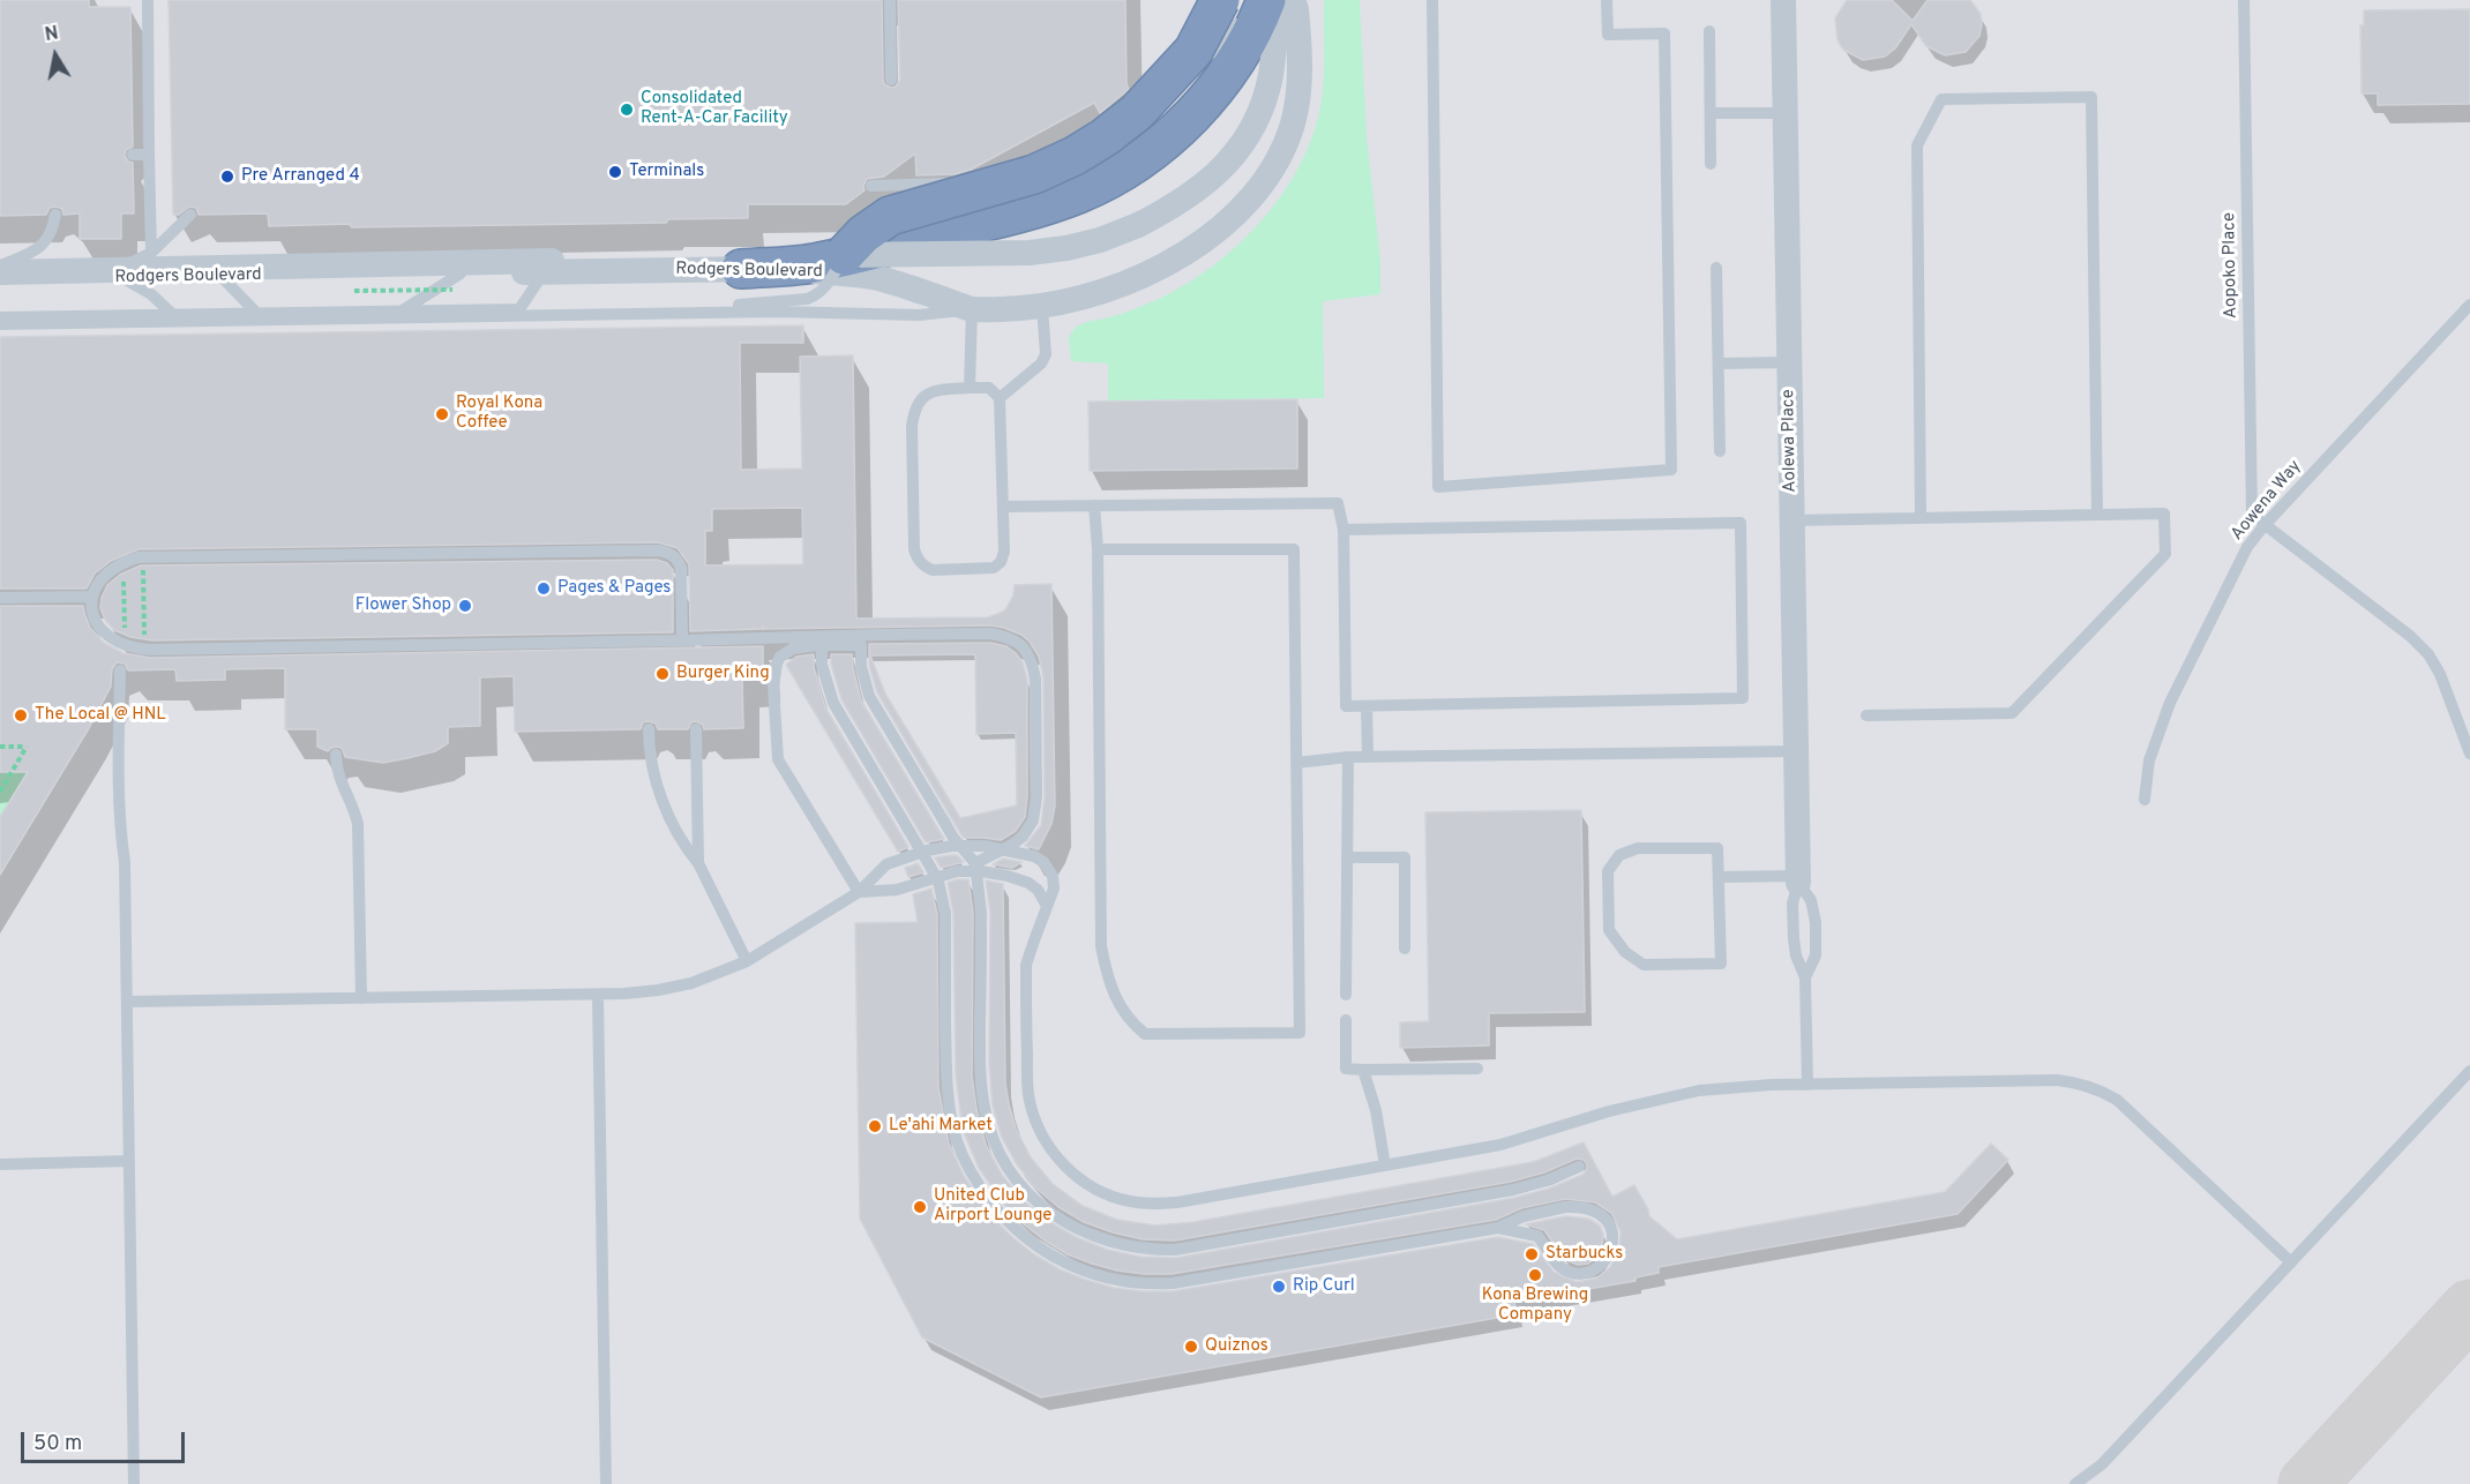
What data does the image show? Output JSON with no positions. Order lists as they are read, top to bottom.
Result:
{
  "streets": {
    "street": ["Rodgers Boulevard", "Aolewa Place"],
    "lane": ["Aopoko Place", "Aowena Way"]
  },
  "crossings": [
    ["Aopoko Place", "Aowena Way"]
  ],
  "places": [
    "Consolidated Rent-A-Car Facility",
    "Terminals",
    "Pre Arranged 4",
    "Royal Kona Coffee",
    "Pages & Pages",
    "Flower Shop",
    "Burger King",
    "The Local @ HNL",
    "Le'ahi Market",
    "United Club Airport Lounge",
    "Starbucks",
    "Kona Brewing Company",
    "Rip Curl",
    "Quiznos"
  ],
  "scale_bar": "50 m",
  "north": "top"
}
